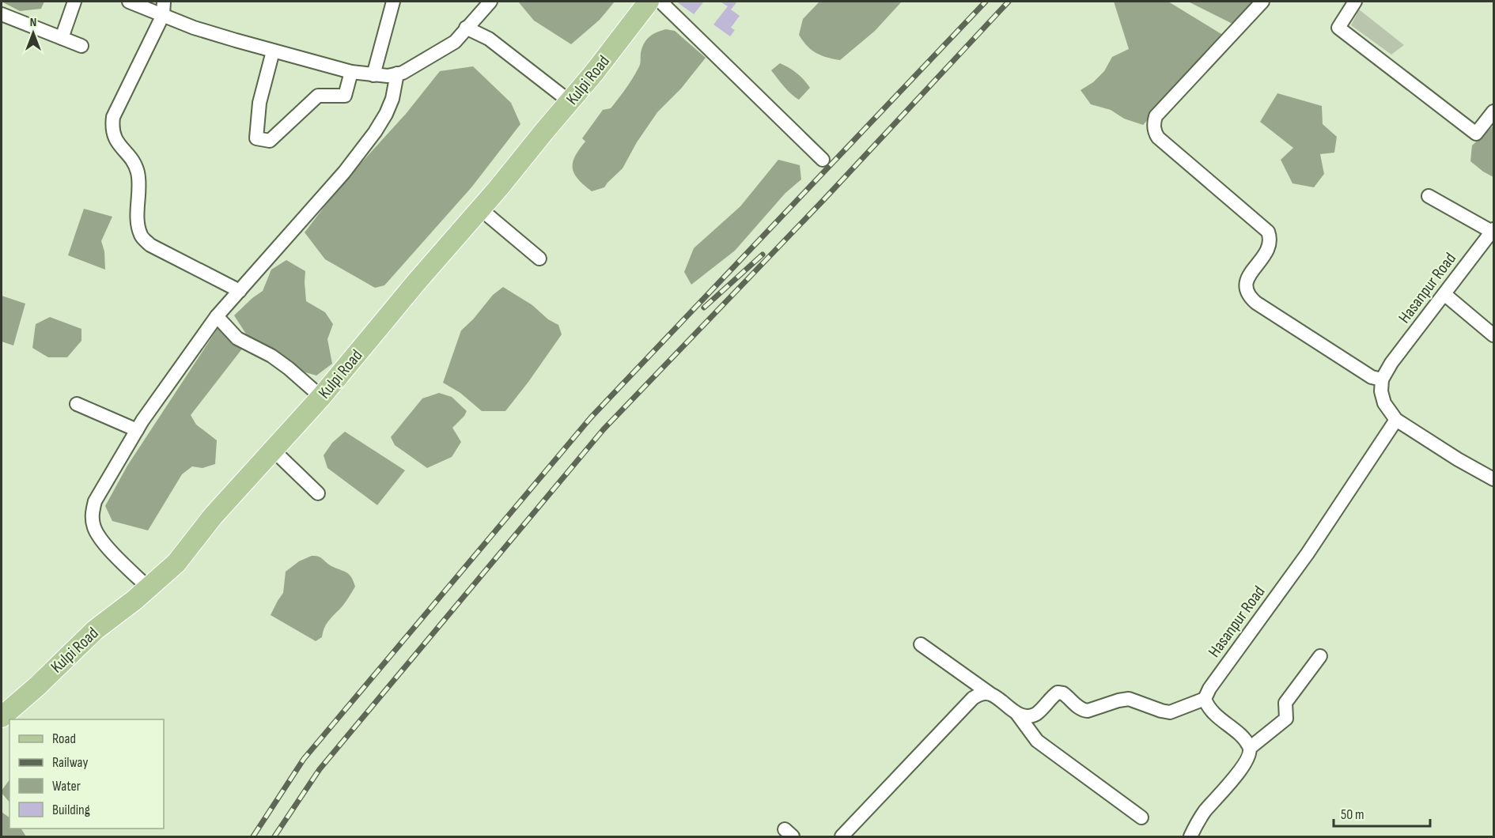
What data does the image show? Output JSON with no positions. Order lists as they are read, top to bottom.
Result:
{
  "streets": {
    "main road": ["Kulpi Road"],
    "street": ["Hasanpur Road"]
  },
  "legend": [
    "Road",
    "Railway",
    "Water",
    "Building"
  ],
  "scale_bar": "50 m",
  "north": "top"
}
